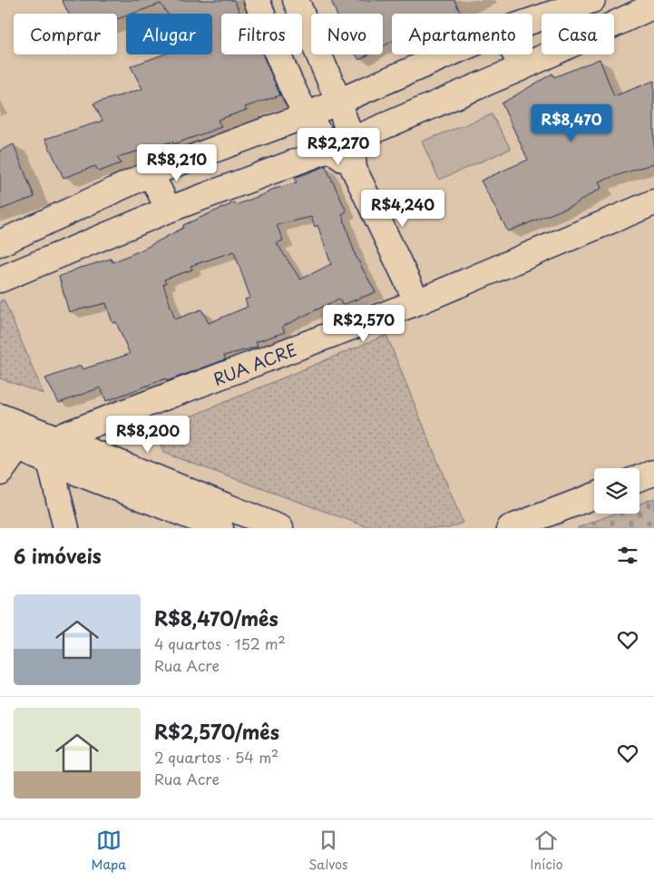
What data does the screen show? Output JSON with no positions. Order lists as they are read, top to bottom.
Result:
{
  "streets": {
    "street": ["RUA ACRE"]
  },
  "page": {
    "chip": [
      "Comprar",
      "Alugar",
      "Filtros",
      "Novo",
      "Apartamento",
      "Casa"
    ],
    "price": [
      "R$8,470",
      "R$2,270",
      "R$8,210",
      "R$4,240",
      "R$2,570",
      "R$8,200"
    ],
    "heading": "6 imóveis",
    "list": [
      {
        "name": "R$8,470/mês",
        "note": "4 quartos · 152 m² · Rua Acre"
      },
      {
        "name": "R$2,570/mês",
        "note": "2 quartos · 54 m² · Rua Acre"
      }
    ],
    "tabs": ["Mapa", "Salvos", "Início"]
  }
}
